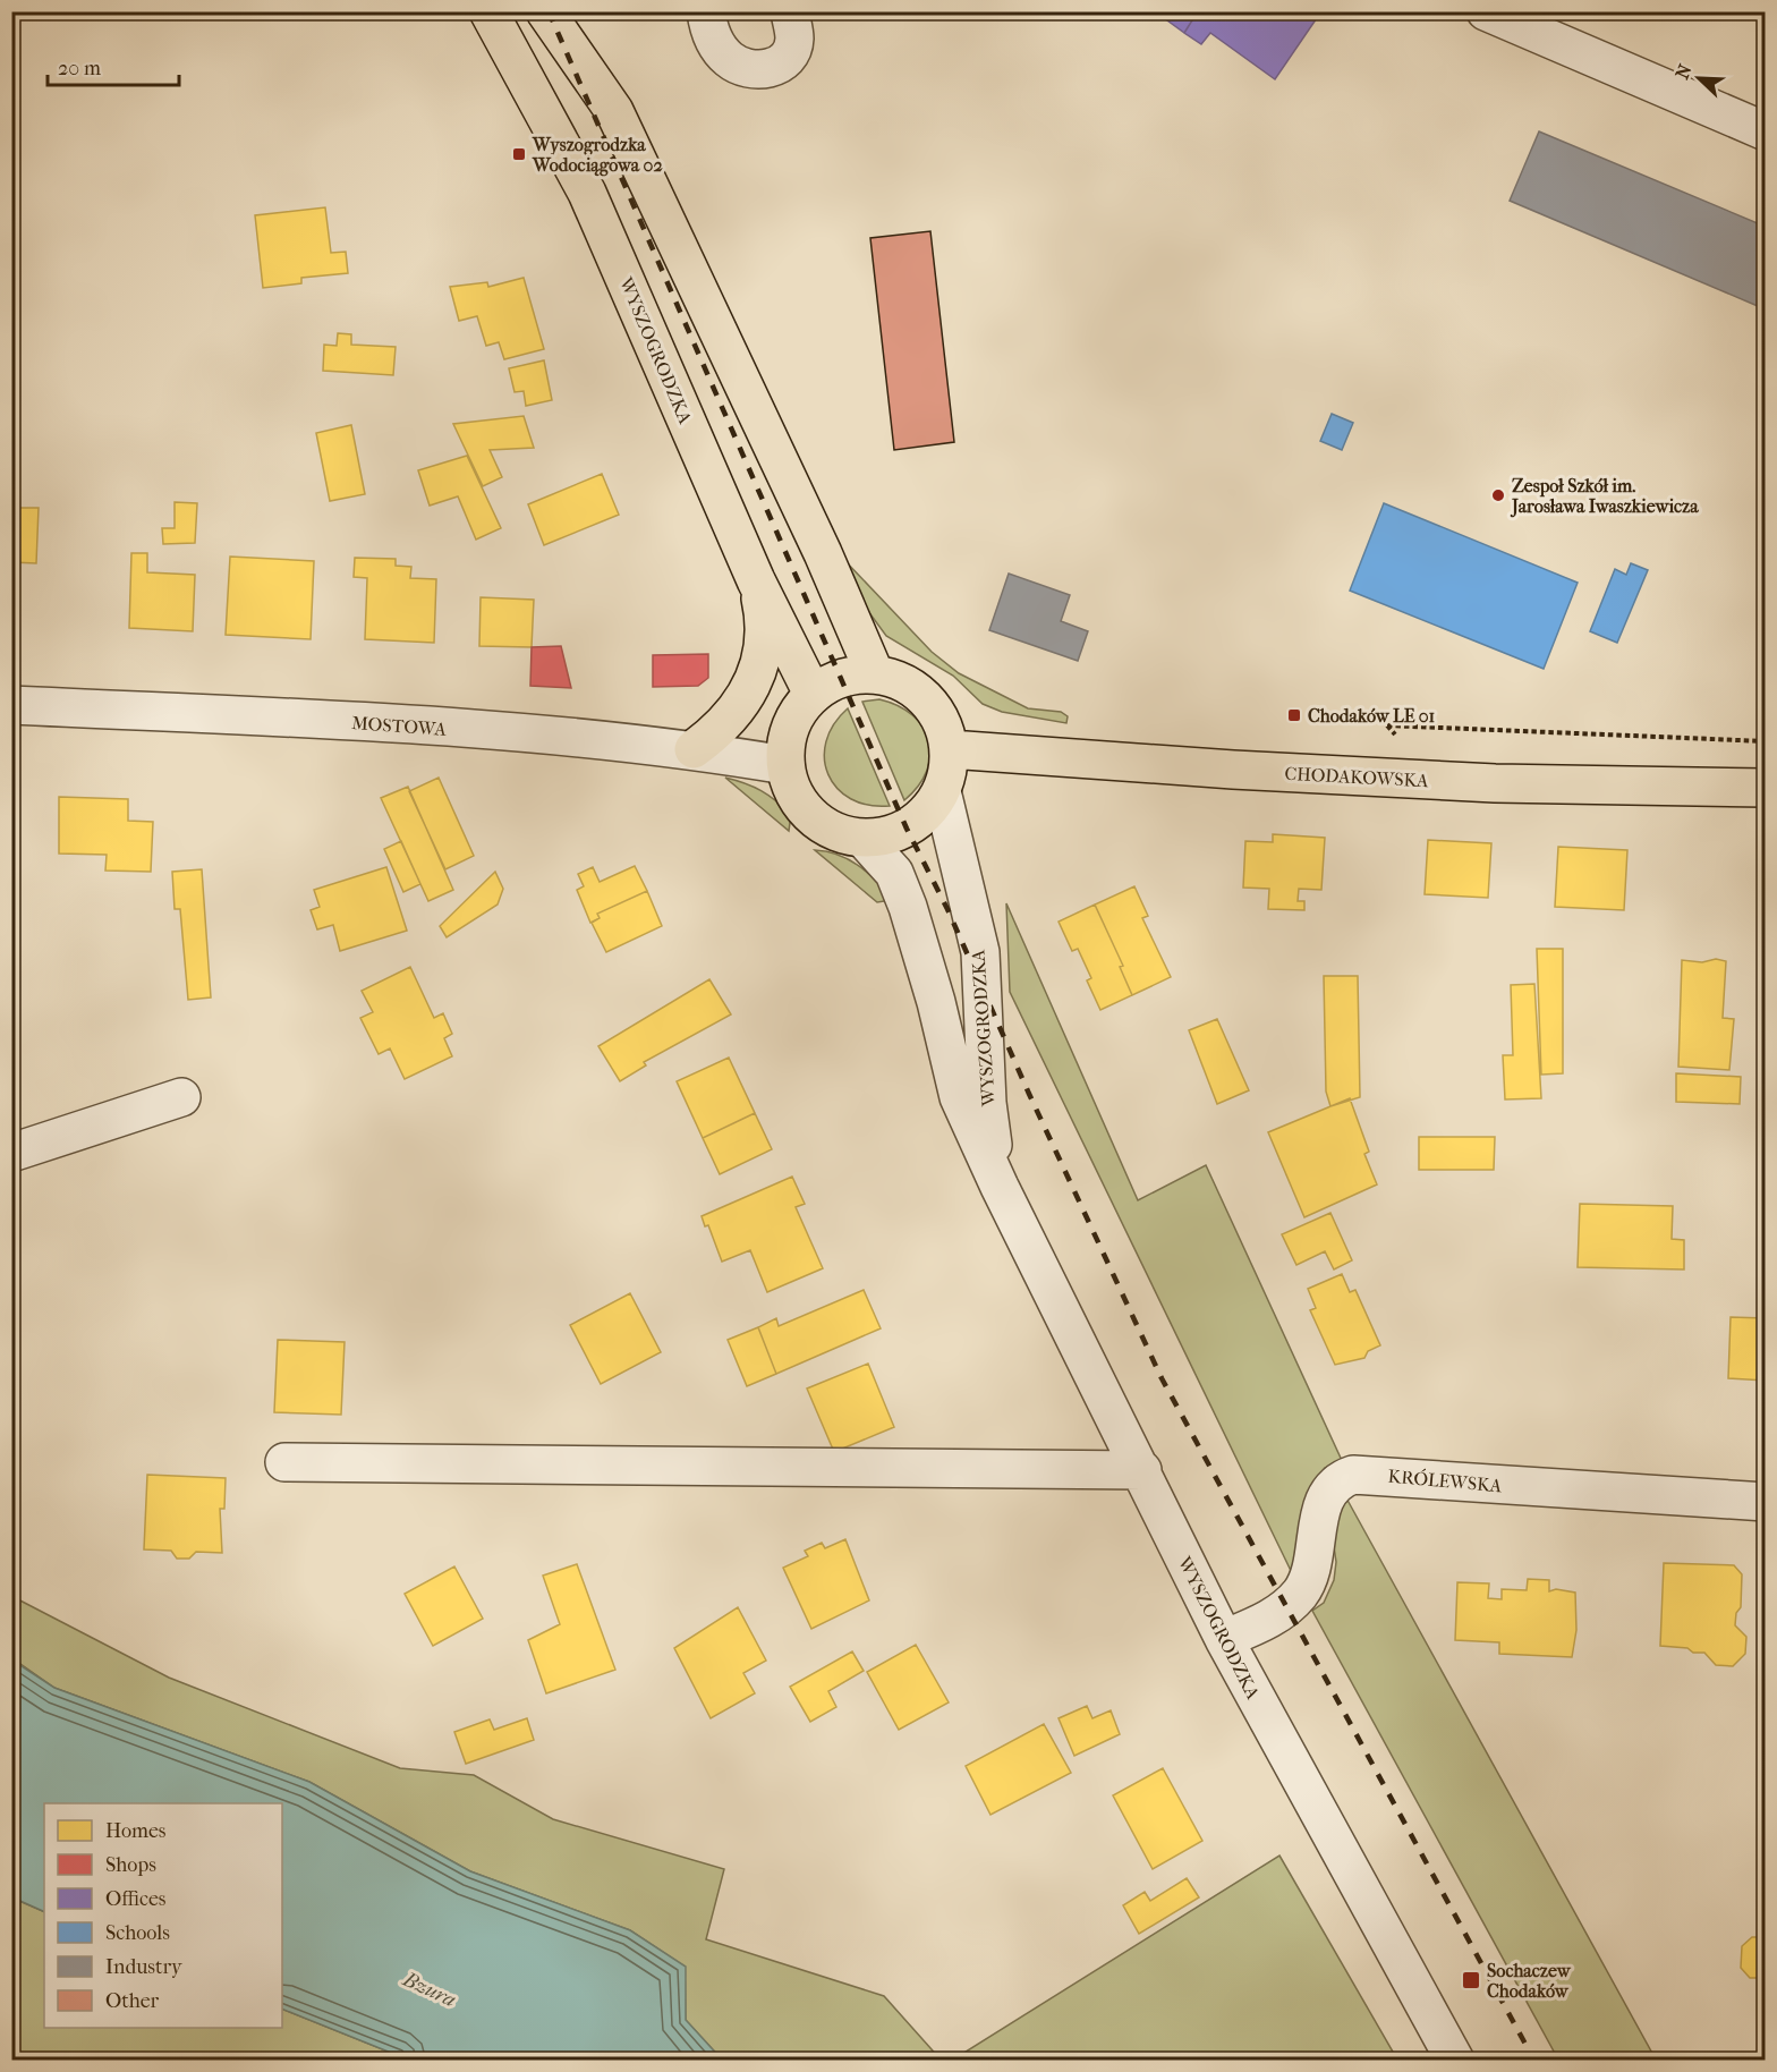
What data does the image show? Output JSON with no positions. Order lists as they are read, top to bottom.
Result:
{
  "streets": {
    "main road": ["WYSZOGRODZKA", "CHODAKOWSKA"],
    "street": ["MOSTOWA", "KRÓLEWSKA"]
  },
  "crossings": [
    ["WYSZOGRODZKA", "MOSTOWA"],
    ["WYSZOGRODZKA", "CHODAKOWSKA"],
    ["WYSZOGRODZKA", "KRÓLEWSKA"],
    ["MOSTOWA", "CHODAKOWSKA"]
  ],
  "water": ["Bzura"],
  "places": {
    "transit": ["Wyszogrodzka Wodociągowa 02", "Chodaków LE 01", "Sochaczew Chodaków"],
    "other": ["Zespoł Szkół im. Jarosława Iwaszkiewicza"]
  },
  "legend": [
    "Homes",
    "Shops",
    "Offices",
    "Schools",
    "Industry",
    "Other"
  ],
  "scale_bar": "20 m",
  "north": "top left"
}
